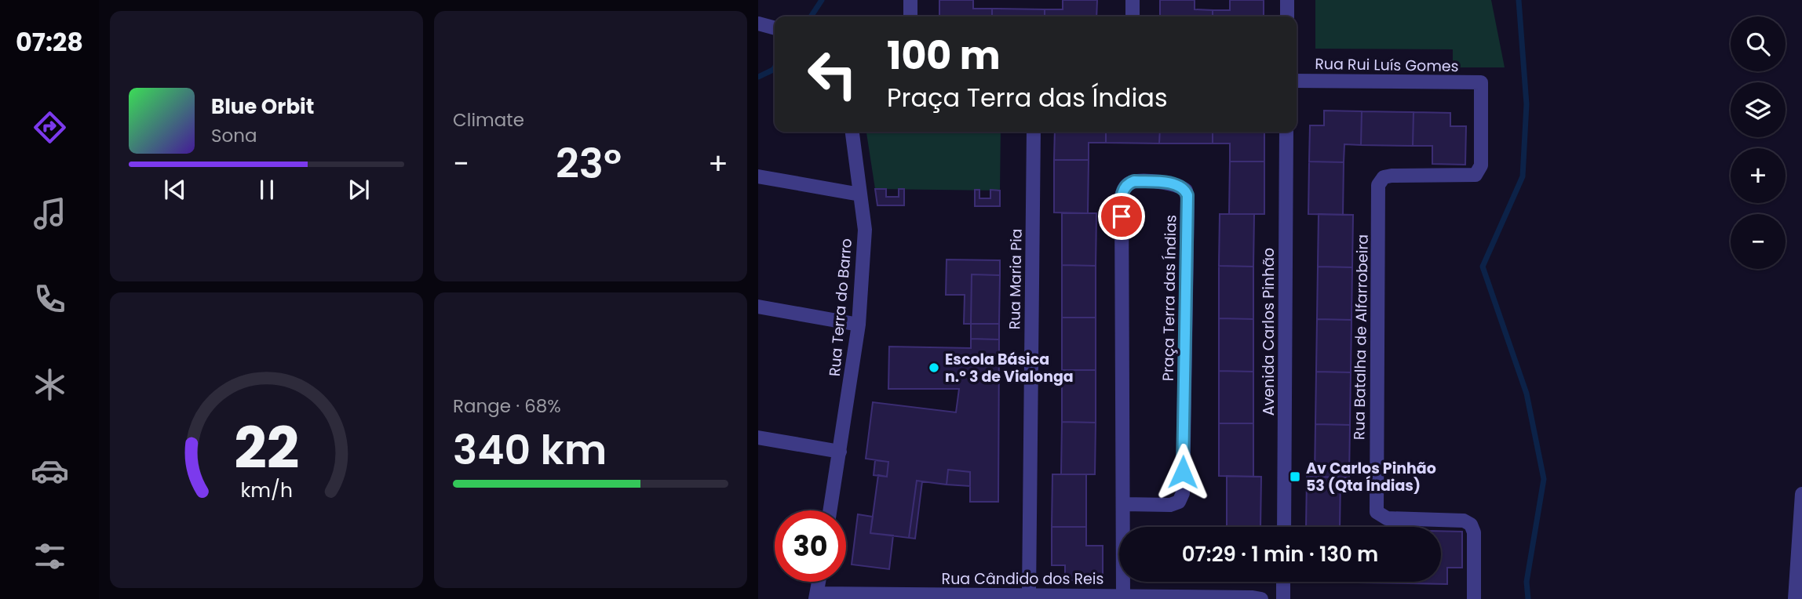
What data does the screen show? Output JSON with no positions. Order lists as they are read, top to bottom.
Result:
{
  "streets": {
    "street": [
      "Rua Rui Luís Gomes",
      "Rua Maria Pia",
      "Praça Terra das Índias",
      "Rua Terra do Barro",
      "Avenida Carlos Pinhão",
      "Rua Batalha de Alfarrobeira",
      "Rua Cândido dos Reis"
    ]
  },
  "crossings": [
    ["Rua Rui Luís Gomes", "Rua Batalha de Alfarrobeira"],
    ["Rua Maria Pia", "Rua Cândido dos Reis"],
    ["Praça Terra das Índias", "Rua Cândido dos Reis"]
  ],
  "places": {
    "other": ["Escola Básica n.º 3 de Vialonga"],
    "transit": ["Av Carlos Pinhão 53 (Qta Índias)"]
  },
  "page": {
    "tabs": "07:28",
    "tile": [
      "Climate",
      ["Range · 68%", "340 km"]
    ],
    "map_buttons": ["+", "−"],
    "turn": ["100 m", "Praça Terra das Índias"],
    "song": ["Blue Orbit", "Sona"],
    "heat": ["−", "23°", "+"],
    "limit": "30",
    "trip": "07:29 · 1 min · 130 m",
    "gauge": ["22", "km/h"]
  }
}
